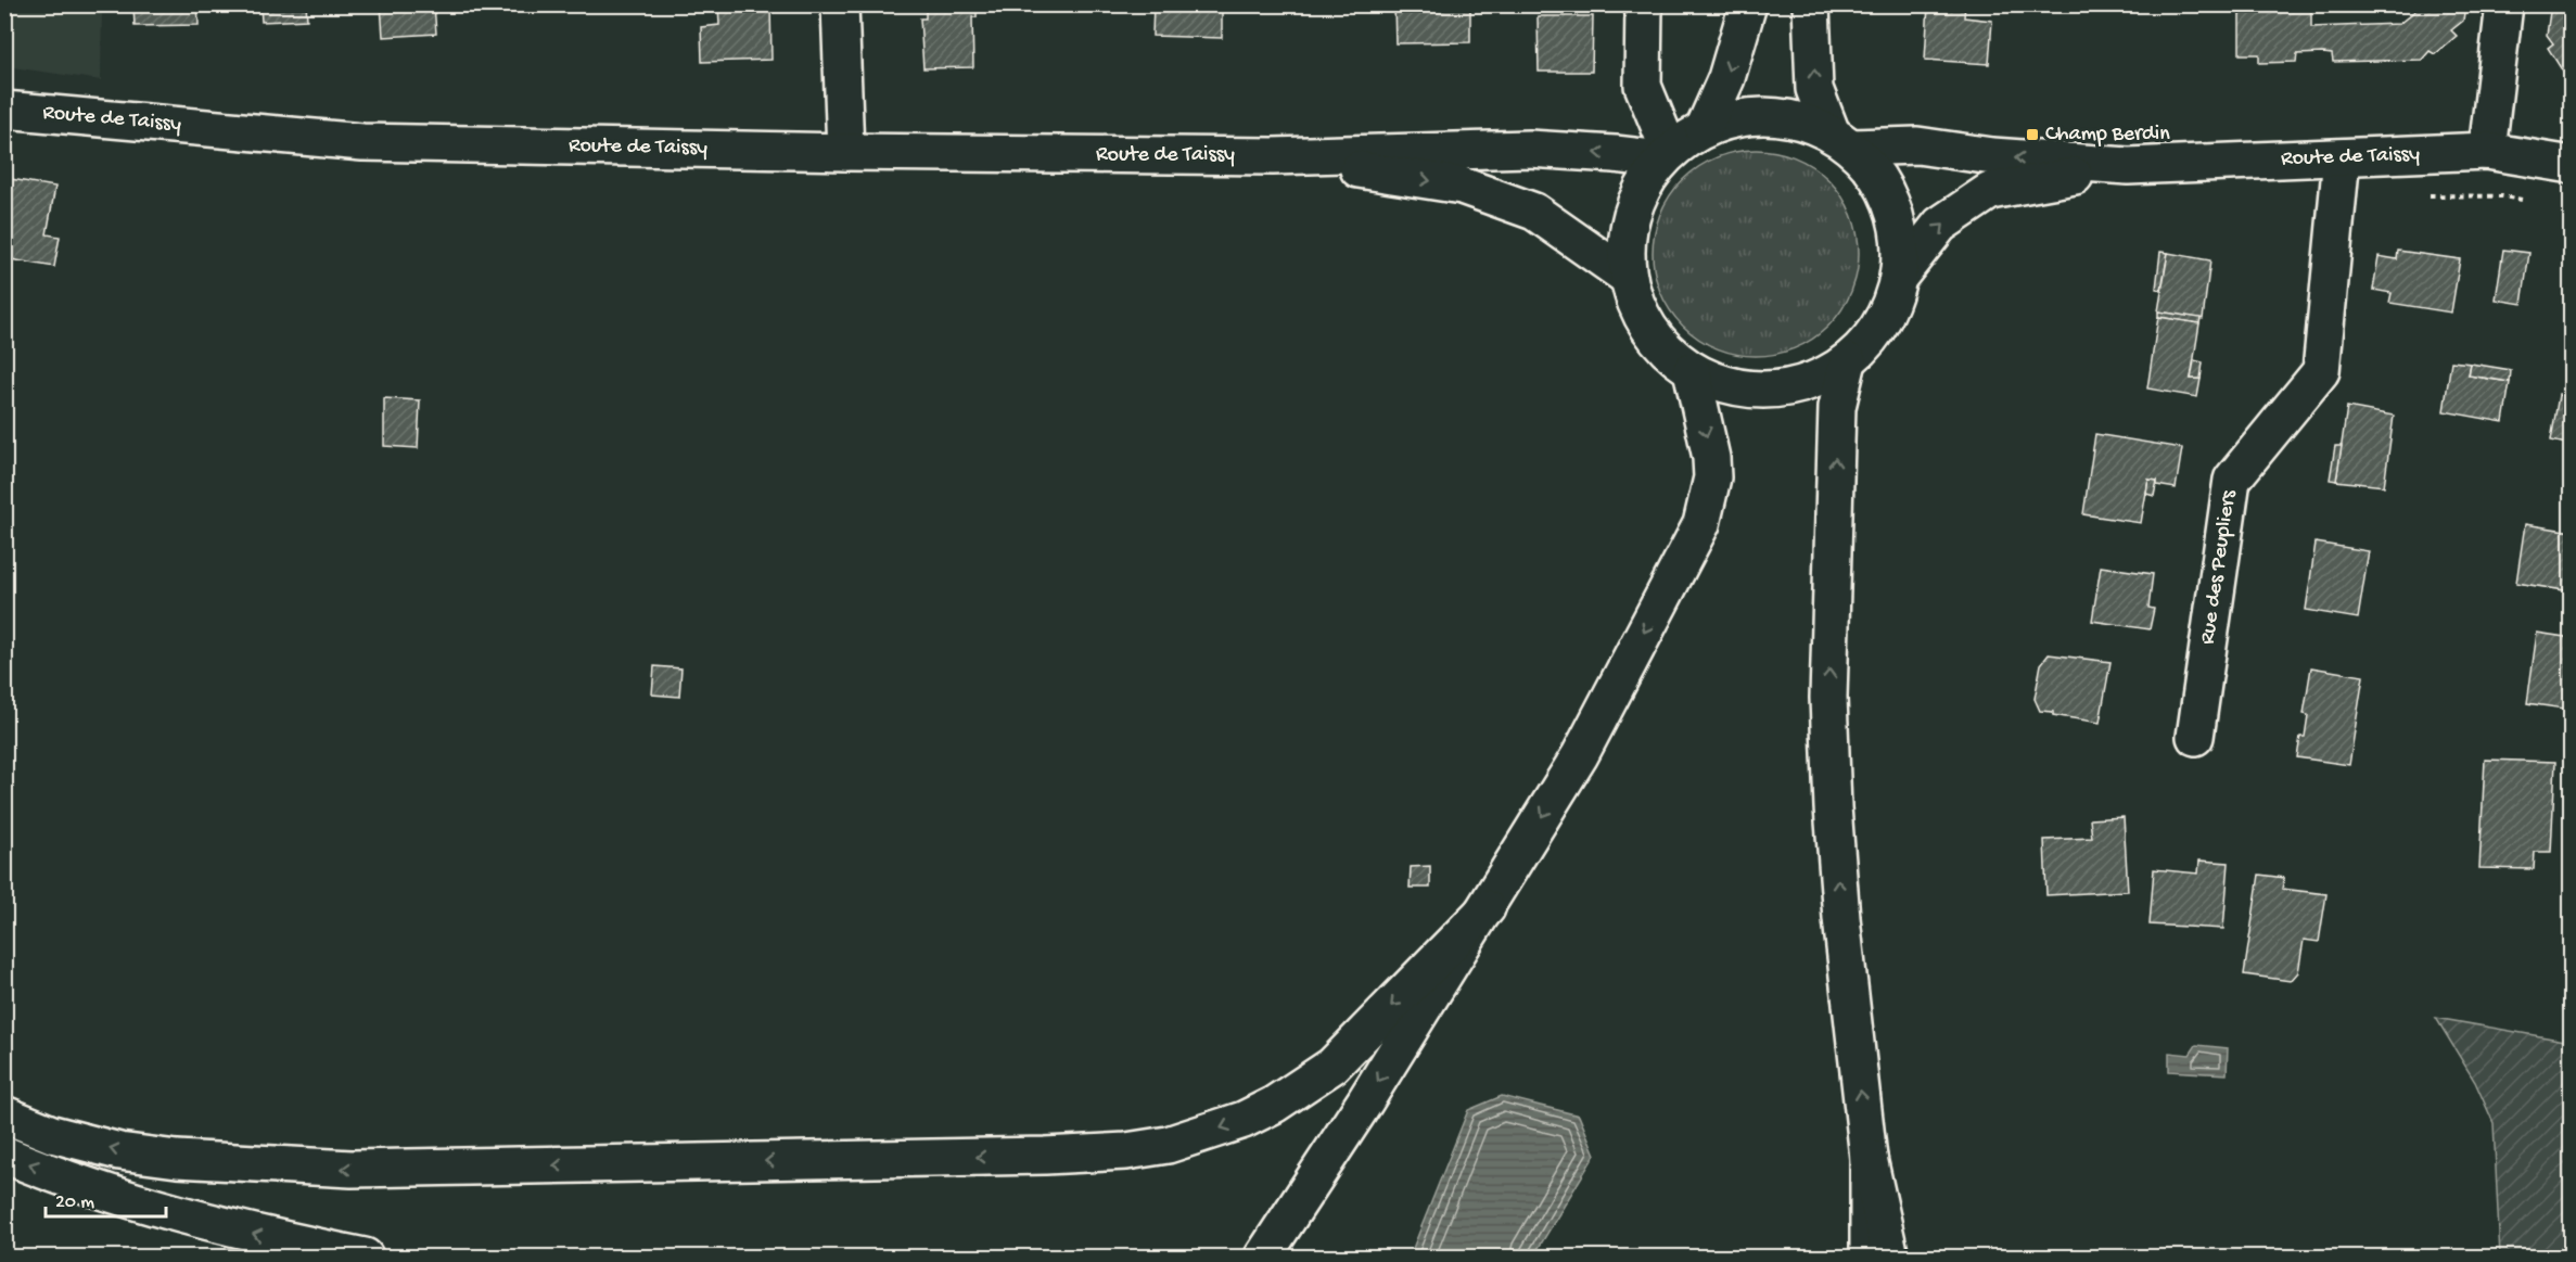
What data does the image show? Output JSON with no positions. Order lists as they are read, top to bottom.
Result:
{
  "streets": {
    "main road": ["Route de Taissy", "Rue des Peupliers"]
  },
  "crossings": [
    ["Route de Taissy", "Rue des Peupliers"]
  ],
  "places": {
    "transit": ["Champ Berdin"]
  },
  "scale_bar": "20 m"
}
